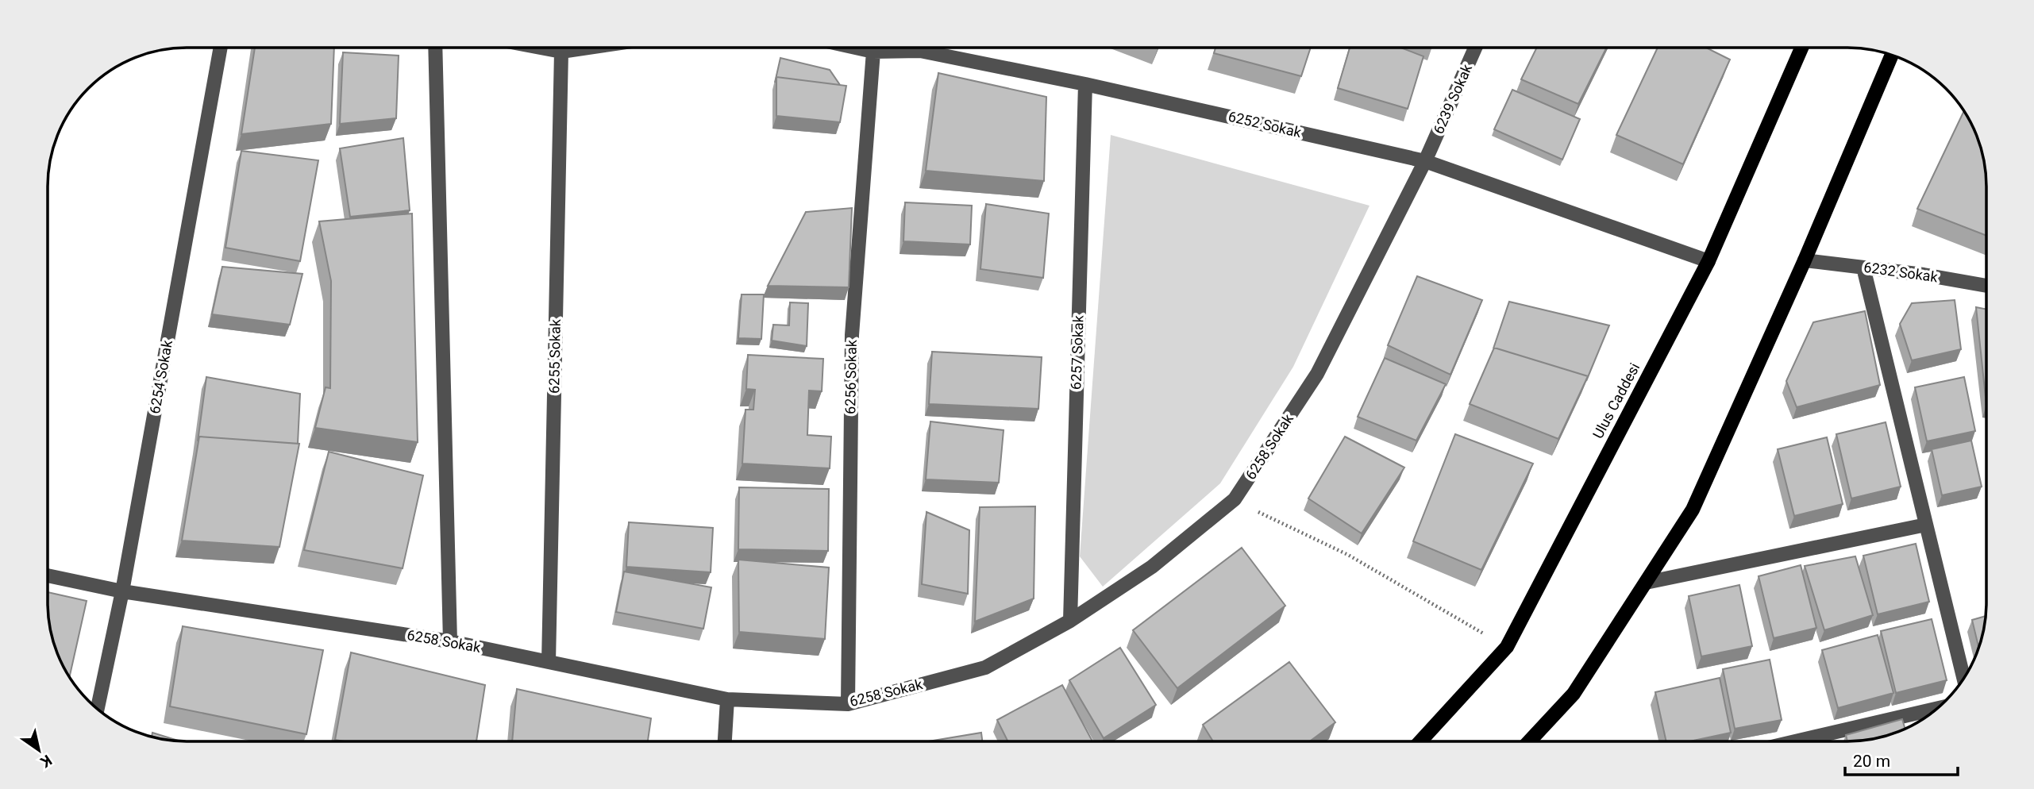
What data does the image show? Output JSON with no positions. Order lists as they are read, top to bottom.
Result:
{
  "streets": {
    "main road": ["Ulus Caddesi"],
    "street": [
      "6239 Sokak",
      "6252 Sokak",
      "6232 Sokak",
      "6257 Sokak",
      "6255 Sokak",
      "6254 Sokak",
      "6256 Sokak",
      "6258 Sokak"
    ]
  },
  "crossings": [
    ["6239 Sokak", "6252 Sokak"],
    ["6239 Sokak", "6258 Sokak"],
    ["6252 Sokak", "6257 Sokak"],
    ["6252 Sokak", "6256 Sokak"],
    ["6252 Sokak", "Ulus Caddesi"],
    ["6252 Sokak", "6258 Sokak"],
    ["6257 Sokak", "6258 Sokak"],
    ["6255 Sokak", "6258 Sokak"],
    ["6254 Sokak", "6258 Sokak"],
    ["6256 Sokak", "6258 Sokak"]
  ],
  "scale_bar": "20 m",
  "north": "bottom right"
}
